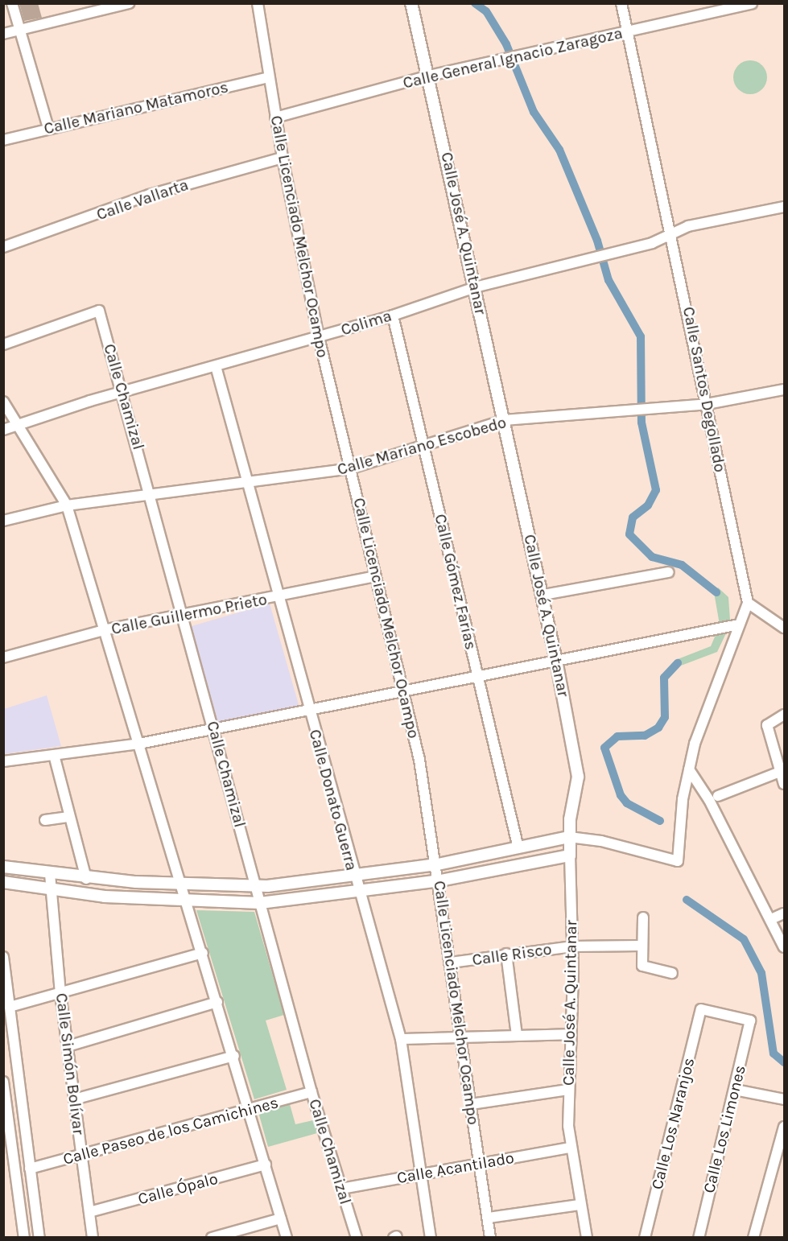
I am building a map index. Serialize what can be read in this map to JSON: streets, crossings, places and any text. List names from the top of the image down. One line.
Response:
{"streets":{"street":["Calle General Ignacio Zaragoza","Calle Mariano Matamoros","Calle Vallarta","Calle José A. Quintanar","Calle Licenciado Melchor Ocampo","Colima","Calle Santos Degollado","Calle Chamizal","Calle Mariano Escobedo","Calle Gómez Farías","Calle Guillermo Prieto","Calle Donato Guerra","Calle Risco","Calle Simón Bolívar","Calle Los Naranjos","Calle Los Limones","Calle Paseo de los Camichines","Calle Acantilado","Calle Ópalo"]},"crossings":[["Calle General Ignacio Zaragoza","Calle José A. Quintanar"],["Calle General Ignacio Zaragoza","Calle Licenciado Melchor Ocampo"],["Calle General Ignacio Zaragoza","Calle Santos Degollado"],["Calle Mariano Matamoros","Calle Licenciado Melchor Ocampo"],["Calle Vallarta","Calle Licenciado Melchor Ocampo"],["Calle José A. Quintanar","Colima"],["Calle José A. Quintanar","Calle Mariano Escobedo"],["Calle José A. Quintanar","Calle Risco"],["Calle José A. Quintanar","Calle Acantilado"],["Calle Licenciado Melchor Ocampo","Colima"],["Calle Licenciado Melchor Ocampo","Calle Mariano Escobedo"],["Calle Licenciado Melchor Ocampo","Calle Guillermo Prieto"],["Calle Licenciado Melchor Ocampo","Calle Risco"],["Calle Licenciado Melchor Ocampo","Calle Acantilado"],["Colima","Calle Santos Degollado"],["Colima","Calle Chamizal"],["Colima","Calle Gómez Farías"],["Colima","Calle Donato Guerra"],["Calle Santos Degollado","Calle Mariano Escobedo"],["Calle Chamizal","Calle Mariano Escobedo"],["Calle Chamizal","Calle Guillermo Prieto"],["Calle Chamizal","Calle Paseo de los Camichines"],["Calle Chamizal","Calle Acantilado"],["Calle Mariano Escobedo","Calle Gómez Farías"],["Calle Mariano Escobedo","Calle Donato Guerra"],["Calle Guillermo Prieto","Calle Donato Guerra"],["Calle Donato Guerra","Calle Acantilado"],["Calle Simón Bolívar","Calle Paseo de los Camichines"],["Calle Simón Bolívar","Calle Ópalo"],["Calle Los Naranjos","Calle Los Limones"]]}
